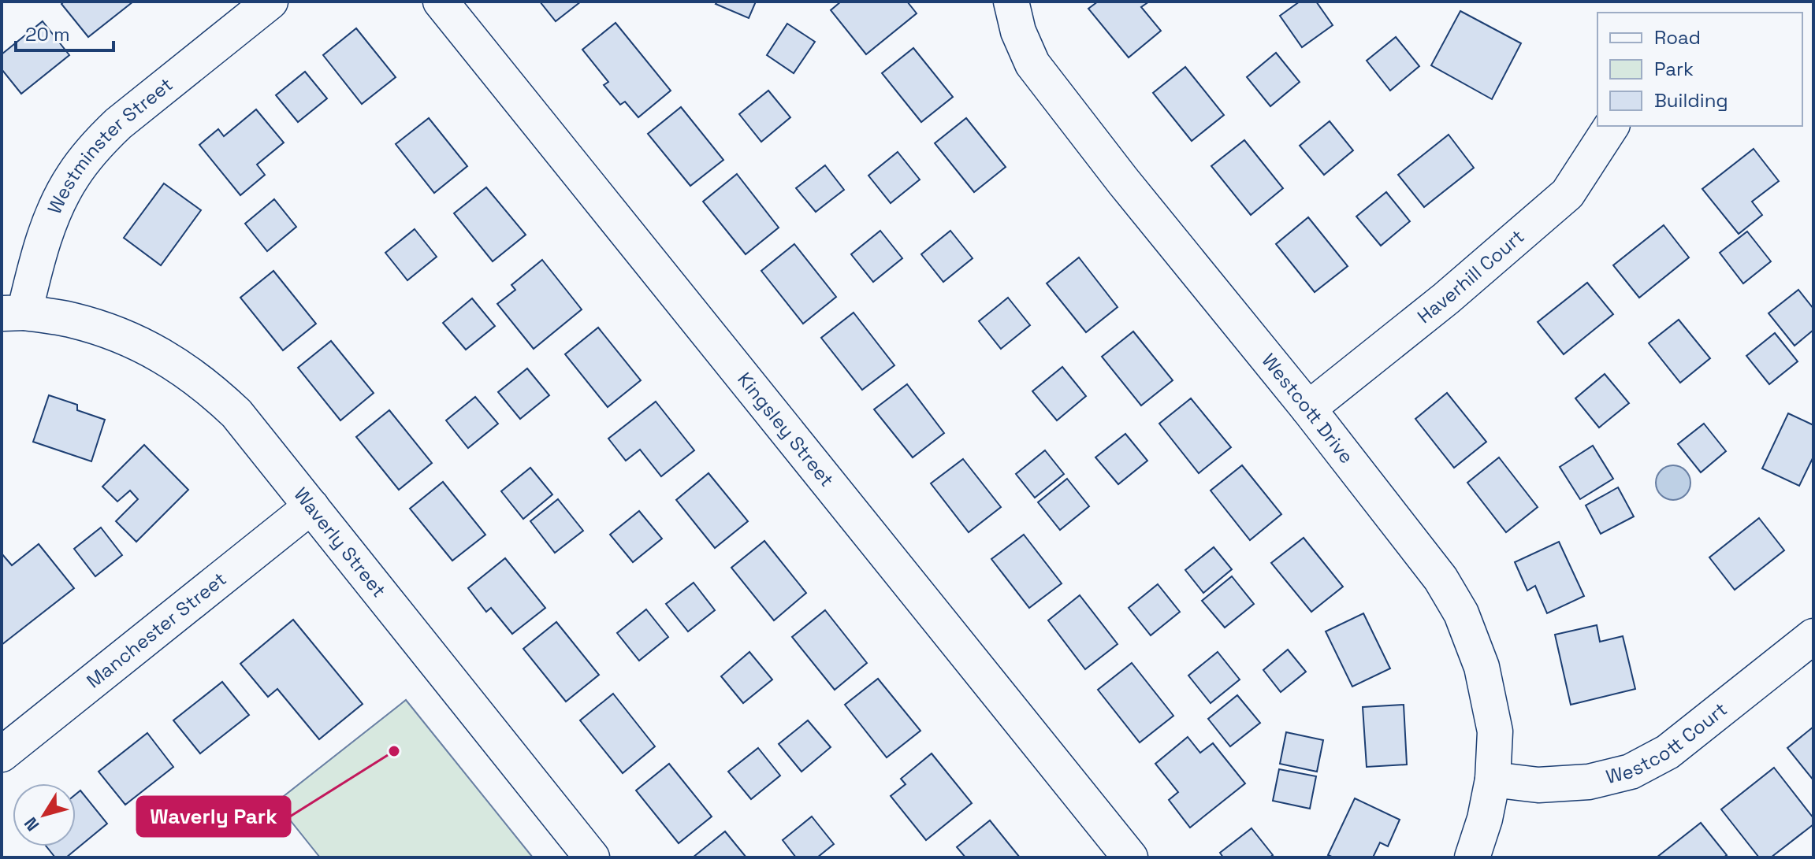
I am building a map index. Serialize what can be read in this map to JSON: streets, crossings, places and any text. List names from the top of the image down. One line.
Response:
{"streets":{"street":["Westminster Street","Haverhill Court","Westcott Drive","Kingsley Street","Waverly Street","Manchester Street","Westcott Court"]},"crossings":[["Westminster Street","Waverly Street"],["Haverhill Court","Westcott Drive"],["Westcott Drive","Westcott Court"],["Waverly Street","Manchester Street"]],"places":["Waverly Park"],"legend":["Road","Park","Building"],"scale_bar":"20 m","north":"bottom left"}
